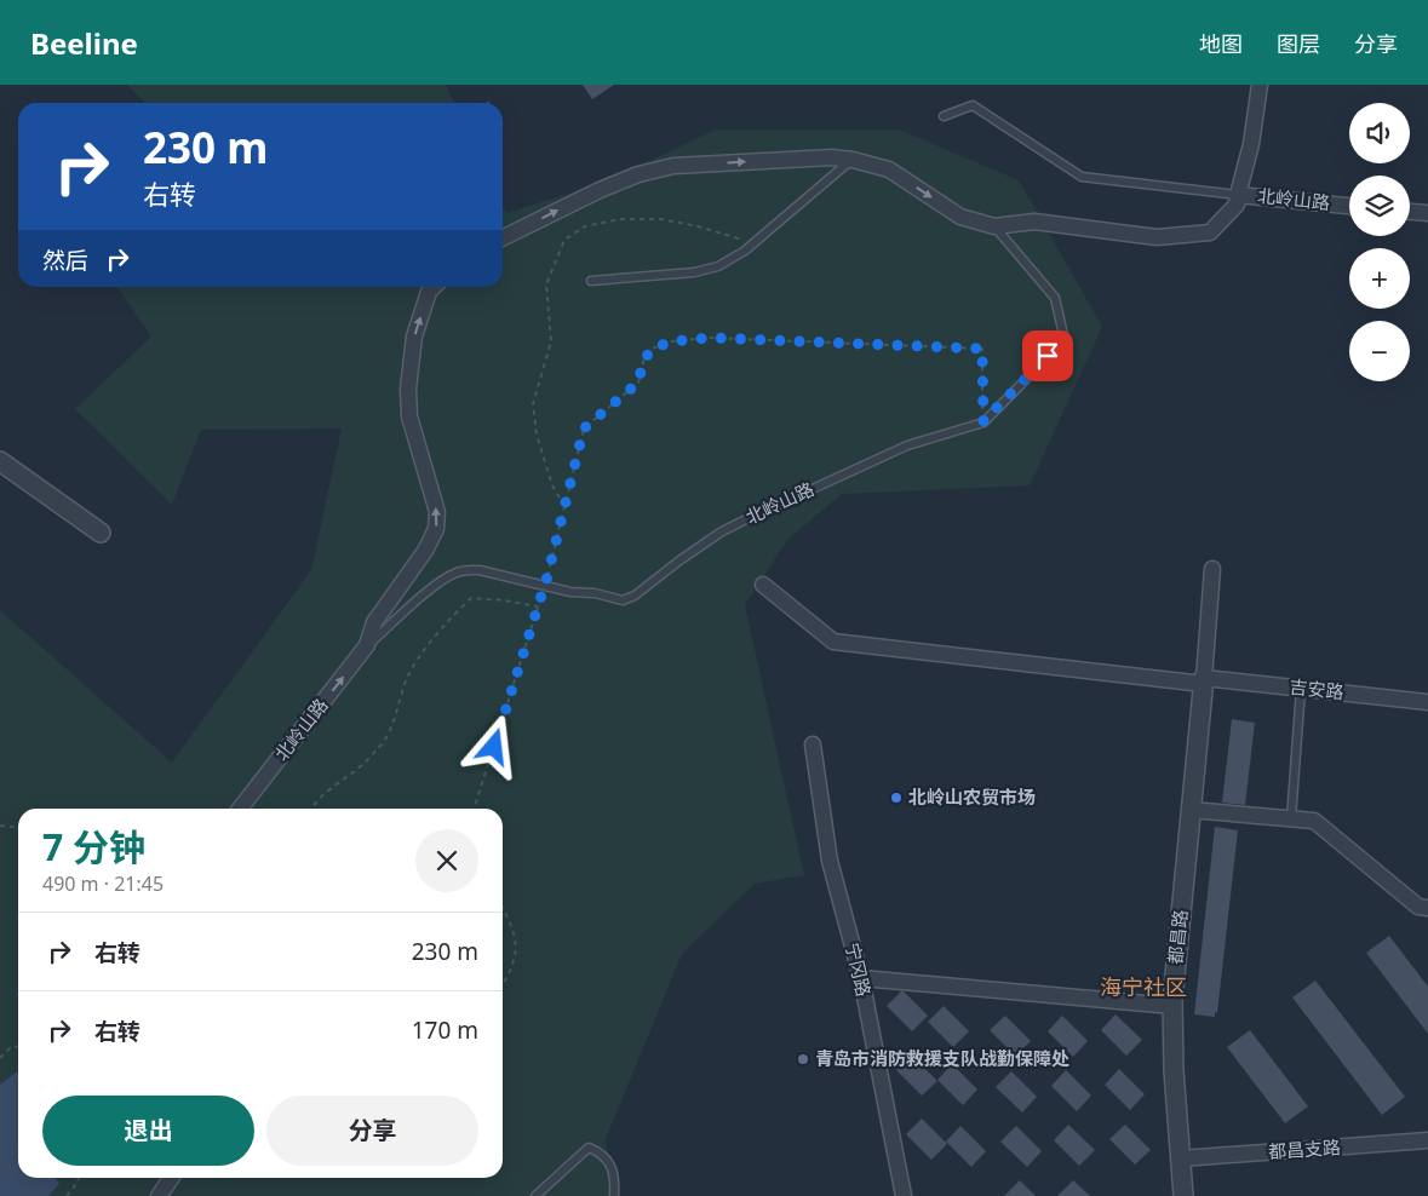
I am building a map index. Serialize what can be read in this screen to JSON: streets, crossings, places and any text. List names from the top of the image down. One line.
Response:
{"streets":{"street":["北岭山路","吉安路","都昌路","宁冈路","都昌支路"]},"crossings":[["吉安路","都昌路"],["都昌路","都昌支路"]],"districts":["海宁社区"],"places":["北岭山农贸市场","青岛市消防救援支队战勤保障处"],"page":{"header":"Beeline","nav":["地图","图层","分享"],"map_buttons":["+","−"],"turn":["230 m","右转"],"then":"然后","heading":["7 分钟","490 m · 21:45"],"list":[{"name":"右转","value":"230 m"},{"name":"右转","value":"170 m"}],"buttons":["退出","分享"]}}
